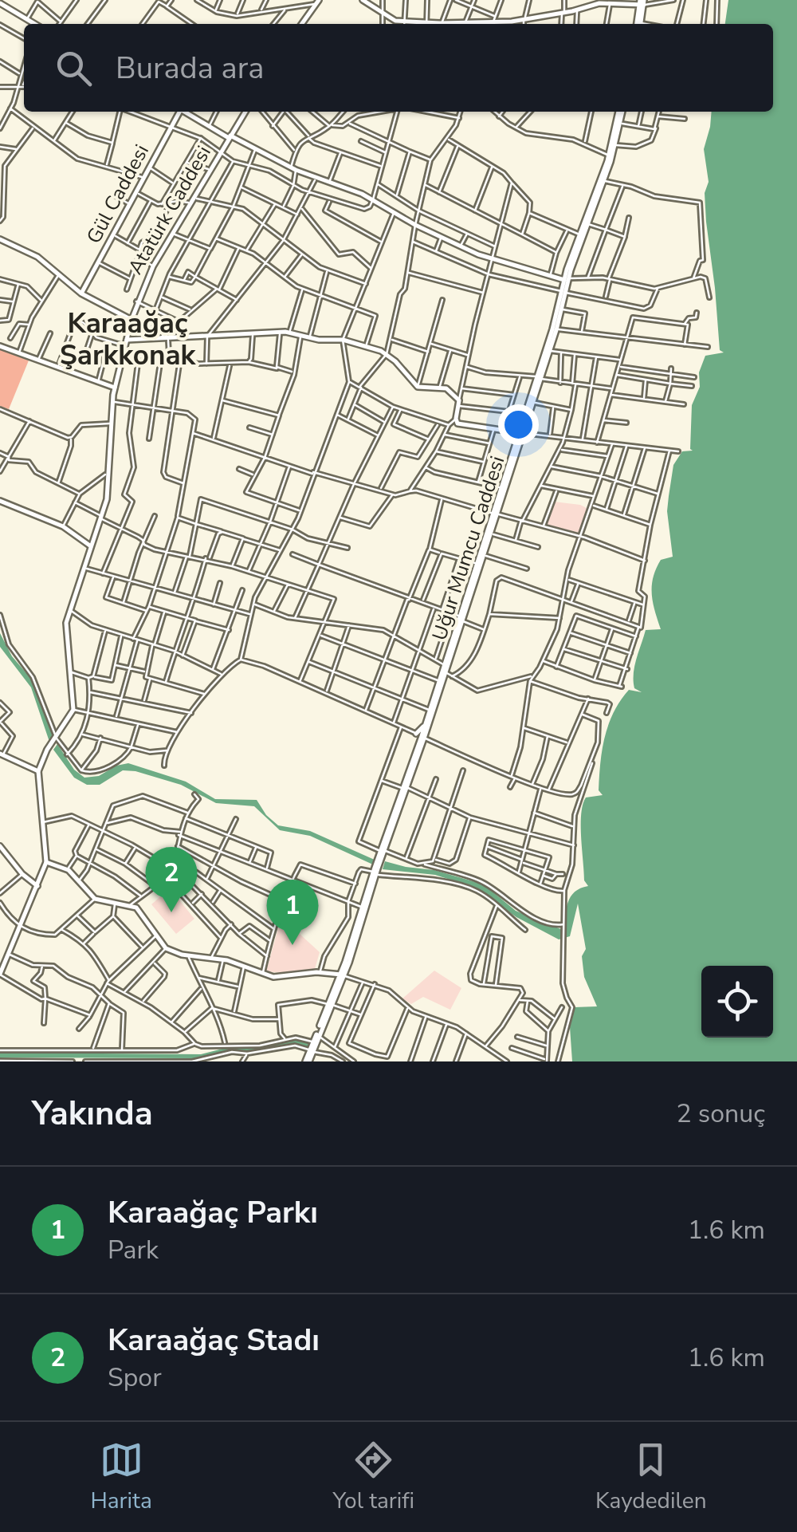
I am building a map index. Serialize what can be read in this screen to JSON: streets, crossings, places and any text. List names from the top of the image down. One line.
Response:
{"streets":{"street":["Gül Caddesi","Atatürk Caddesi","Uğur Mumcu Caddesi"]},"districts":["Karaağaç Şarkkonak"],"page":{"search":"Burada ara","pins":["2","1"],"heading":["Yakında","2 sonuç"],"list":[{"mark":"1","name":"Karaağaç Parkı","note":"Park","value":"1.6 km"},{"mark":"2","name":"Karaağaç Stadı","note":"Spor","value":"1.6 km"}],"nav":["Harita","Yol tarifi","Kaydedilen"]}}
